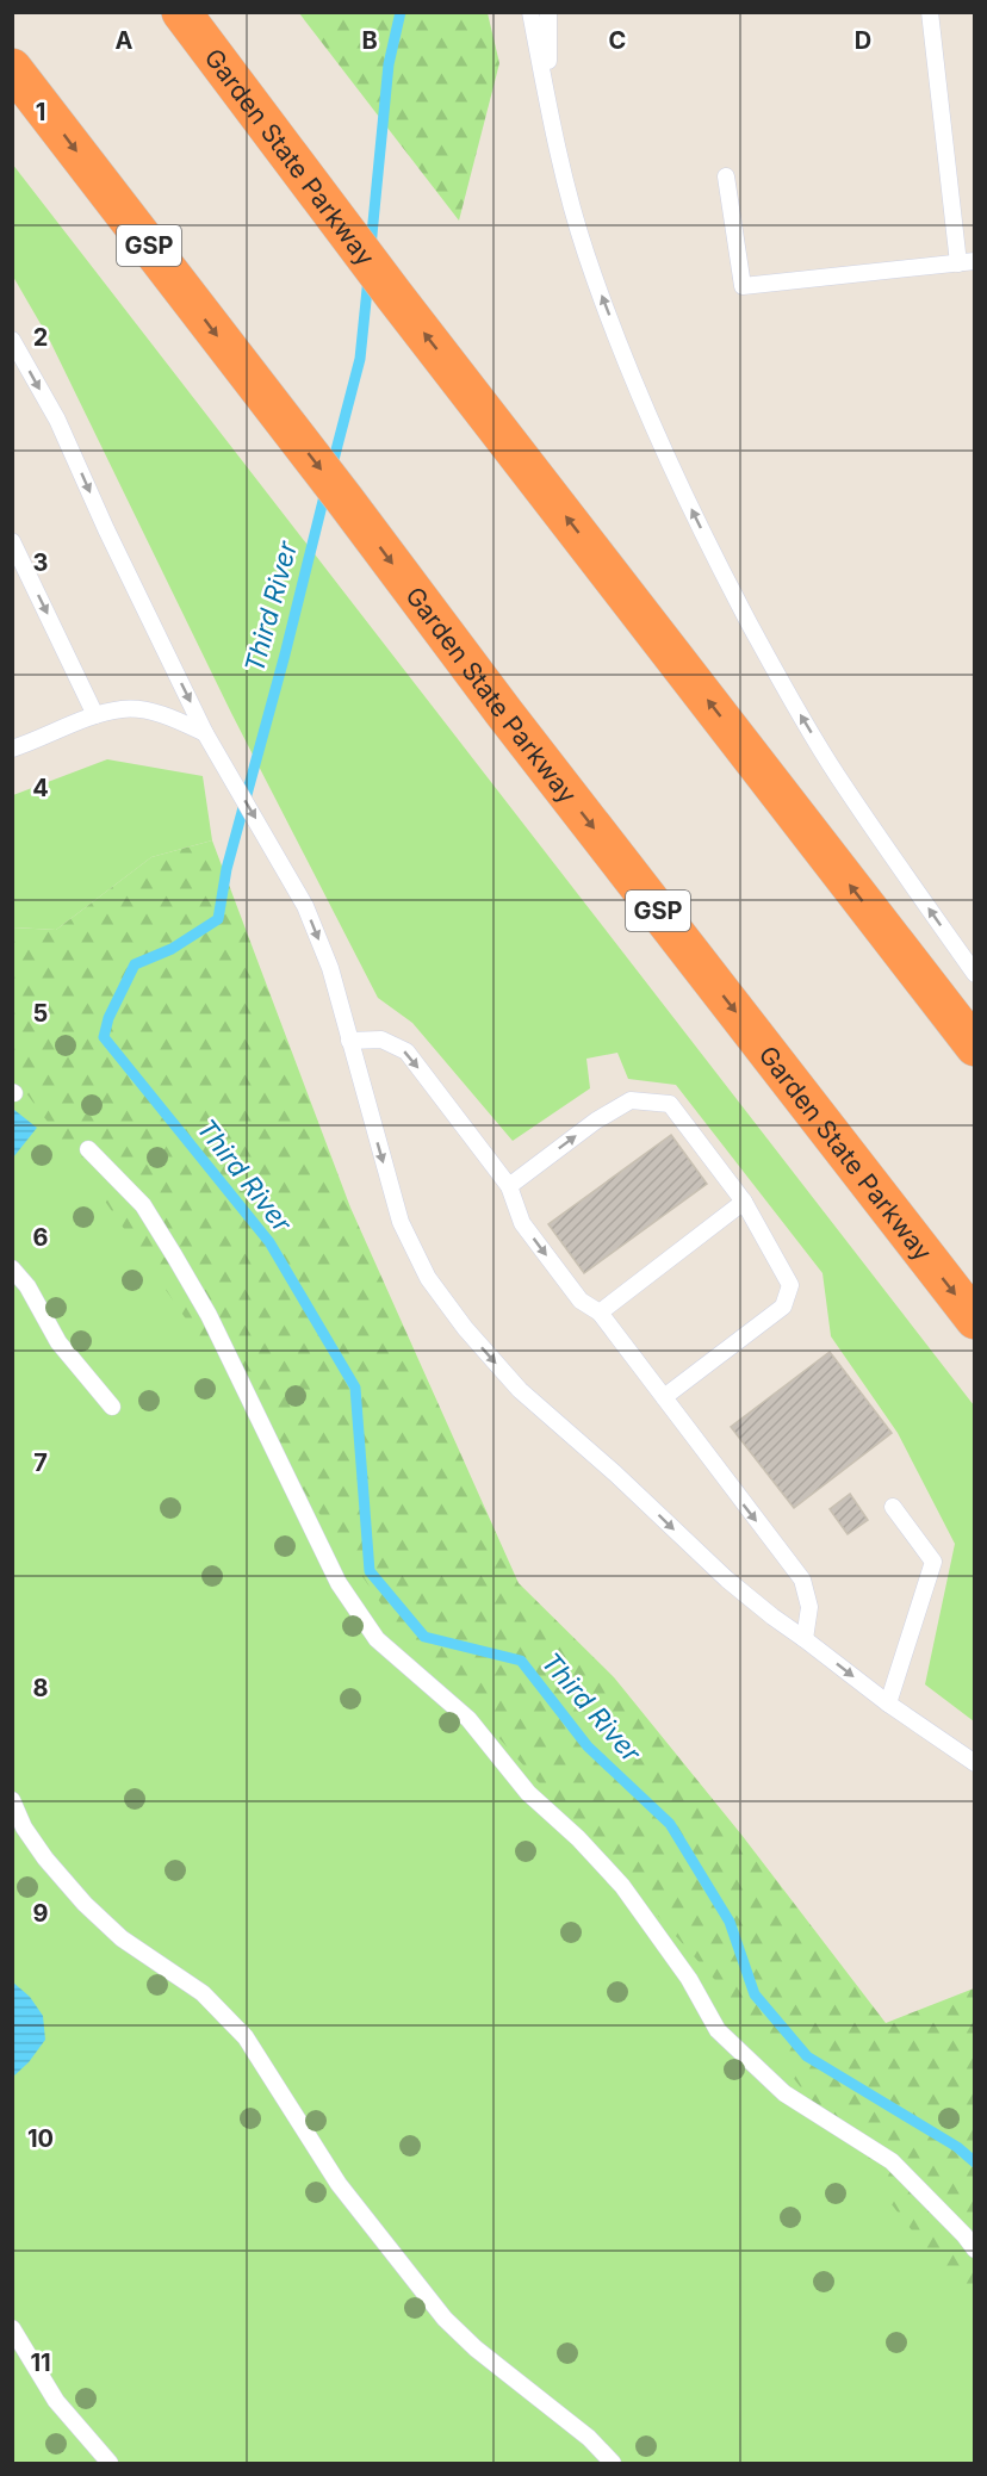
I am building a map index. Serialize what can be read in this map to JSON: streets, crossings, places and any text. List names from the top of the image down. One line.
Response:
{"streets":{"highway":["Garden State Parkway","GSP"]},"water":["Third River"],"grid":{"columns":["A","B","C","D"],"rows":["1","2","3","4","5","6","7","8","9","10","11"]}}
